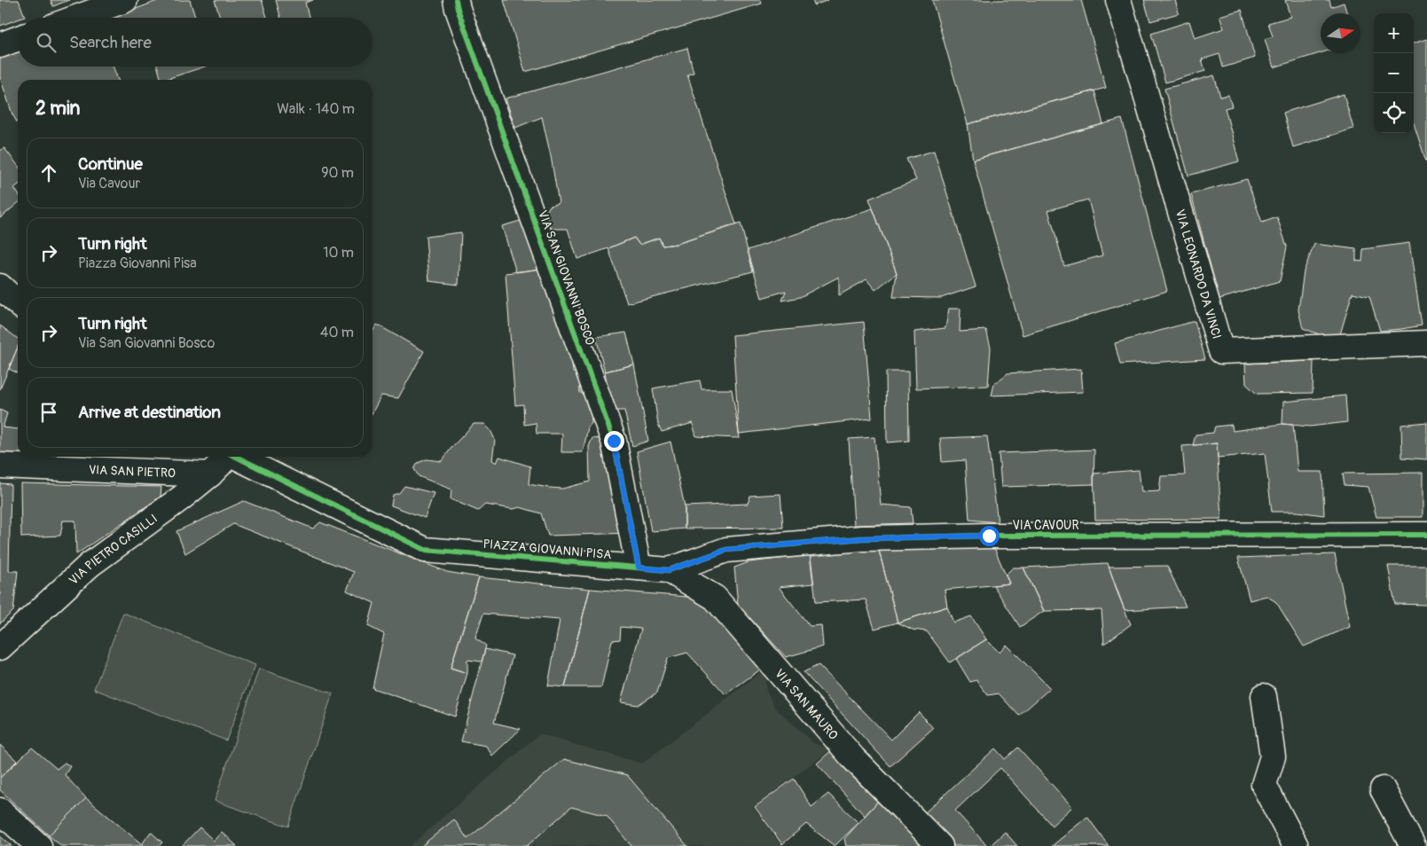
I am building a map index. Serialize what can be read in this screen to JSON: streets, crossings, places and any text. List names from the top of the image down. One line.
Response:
{"streets":{"street":["VIA LEONARDO DA VINCI","VIA SAN GIOVANNI BOSCO","VIA SAN PIETRO","VIA CAVOUR","PIAZZA GIOVANNI PISA","VIA PIETRO CASILLI","VIA SAN MAURO"]},"crossings":[["VIA SAN GIOVANNI BOSCO","PIAZZA GIOVANNI PISA"],["VIA SAN PIETRO","VIA PIETRO CASILLI"],["VIA CAVOUR","PIAZZA GIOVANNI PISA"],["VIA CAVOUR","VIA SAN MAURO"],["PIAZZA GIOVANNI PISA","VIA SAN MAURO"]],"north":"right","page":{"map_buttons":["+","−"],"search":"Search here","heading":["2 min","Walk · 140 m"],"list":[["Continue","Via Cavour","90 m"],["Turn right","Piazza Giovanni Pisa","10 m"],["Turn right","Via San Giovanni Bosco","40 m"],"Arrive at destination"]}}
